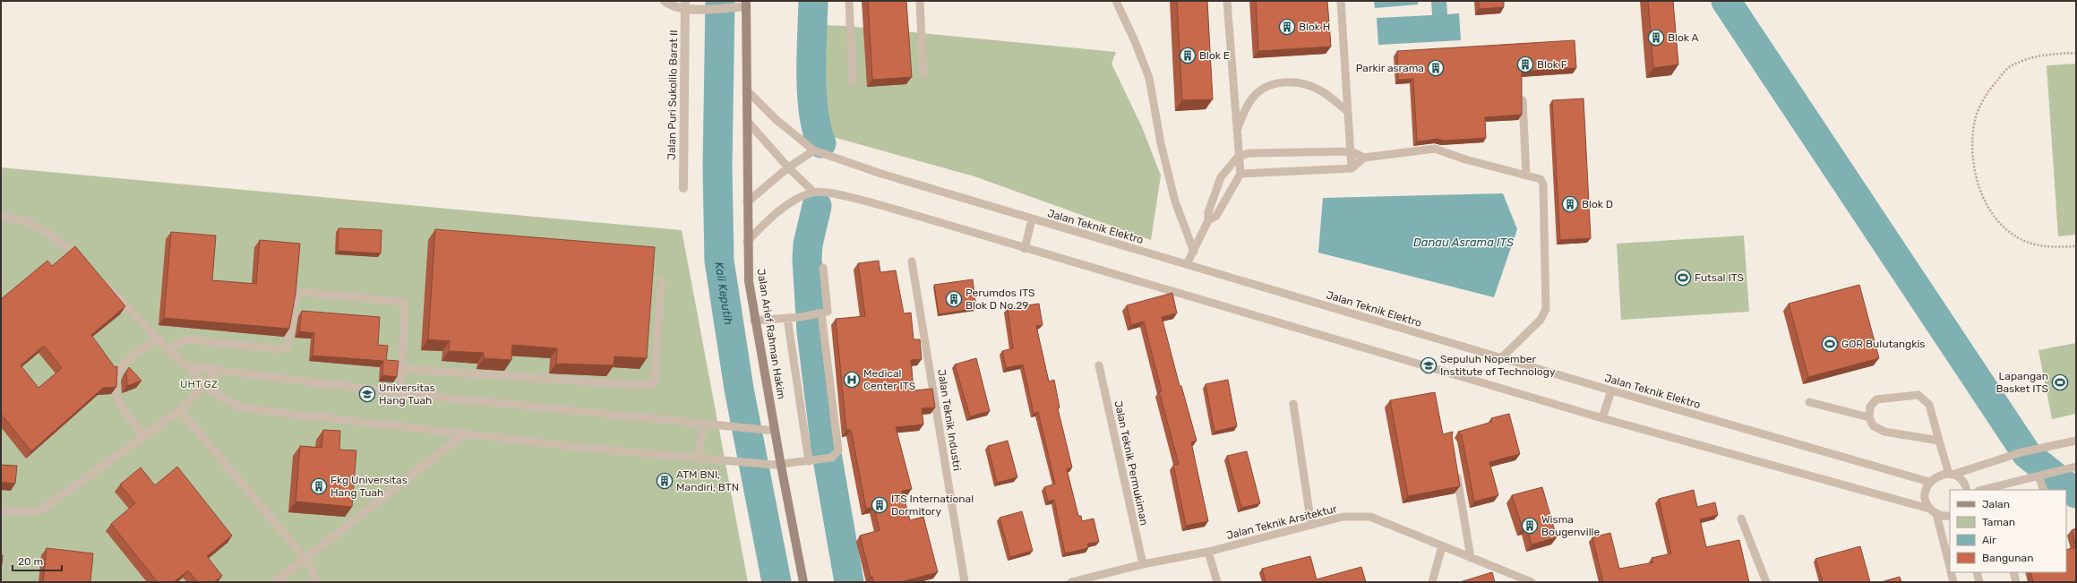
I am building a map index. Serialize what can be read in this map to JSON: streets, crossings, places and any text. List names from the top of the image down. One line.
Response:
{"streets":{"main road":["Jalan Arief Rahman Hakim"],"street":["Jalan Puri Sukolilo Barat II"],"lane":["Jalan Teknik Elektro","Jalan Teknik Industri","Jalan Teknik Permukiman","Jalan Teknik Arsitektur"]},"crossings":[["Jalan Teknik Elektro","Jalan Arief Rahman Hakim"],["Jalan Teknik Permukiman","Jalan Teknik Arsitektur"]],"water":["Danau Asrama ITS","Kali Keputih"],"parks":["UHT GZ"],"places":{"building":["Blok H","Blok A","Blok E","Blok F","Parkir asrama","Blok D","Perumdos ITS Blok D No.29","ATM BNI, Mandiri, BTN","Fkg Universitas Hang Tuah","ITS International Dormitory","Wisma Bougenville"],"sports":["Futsal ITS","GOR Bulutangkis","Lapangan Basket ITS"],"school or university":["Sepuluh Nopember Institute of Technology","Universitas Hang Tuah"],"hospital":["Medical Center ITS"]},"legend":["Jalan","Taman","Air","Bangunan"],"scale_bar":"20 m"}
